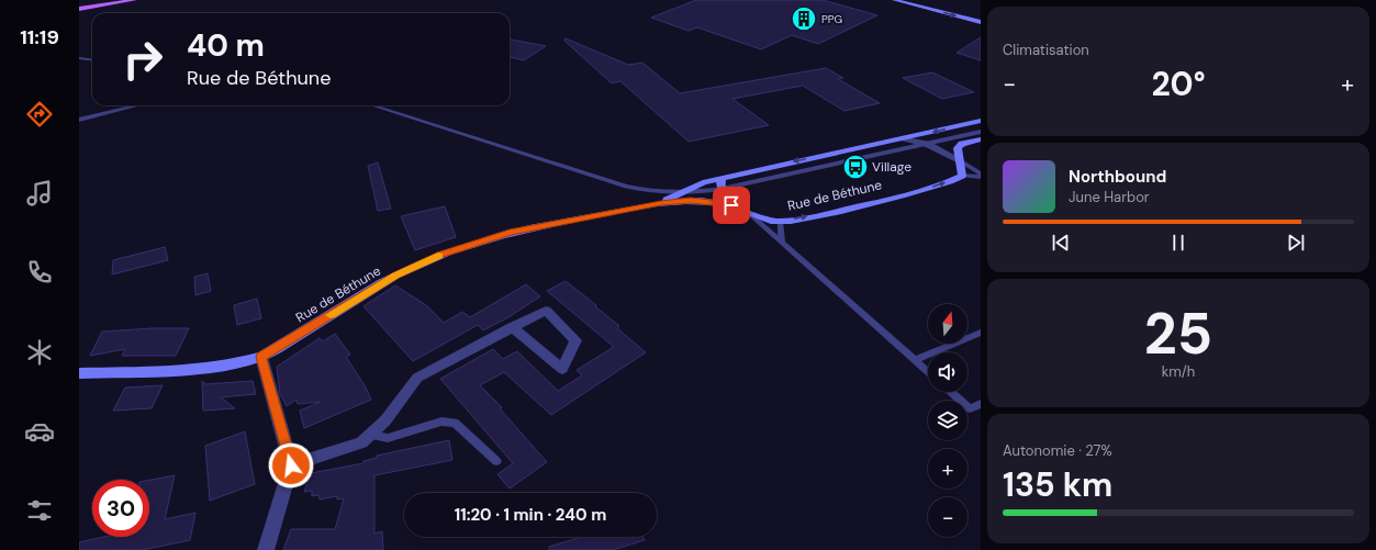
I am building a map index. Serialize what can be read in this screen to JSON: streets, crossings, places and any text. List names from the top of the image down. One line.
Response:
{"streets":{"street":["Rue de Béthune"]},"places":{"building":["PPG"],"bus stop":["Village"]},"north":"top","page":{"tabs":"11:19","tile":["Climatisation",["25","km/h"],["Autonomie · 27%","135 km"]],"turn":["40 m","Rue de Béthune"],"heat":["−","20°","+"],"song":["Northbound","June Harbor"],"map_buttons":["+","−"],"limit":"30","trip":"11:20 · 1 min · 240 m"}}
